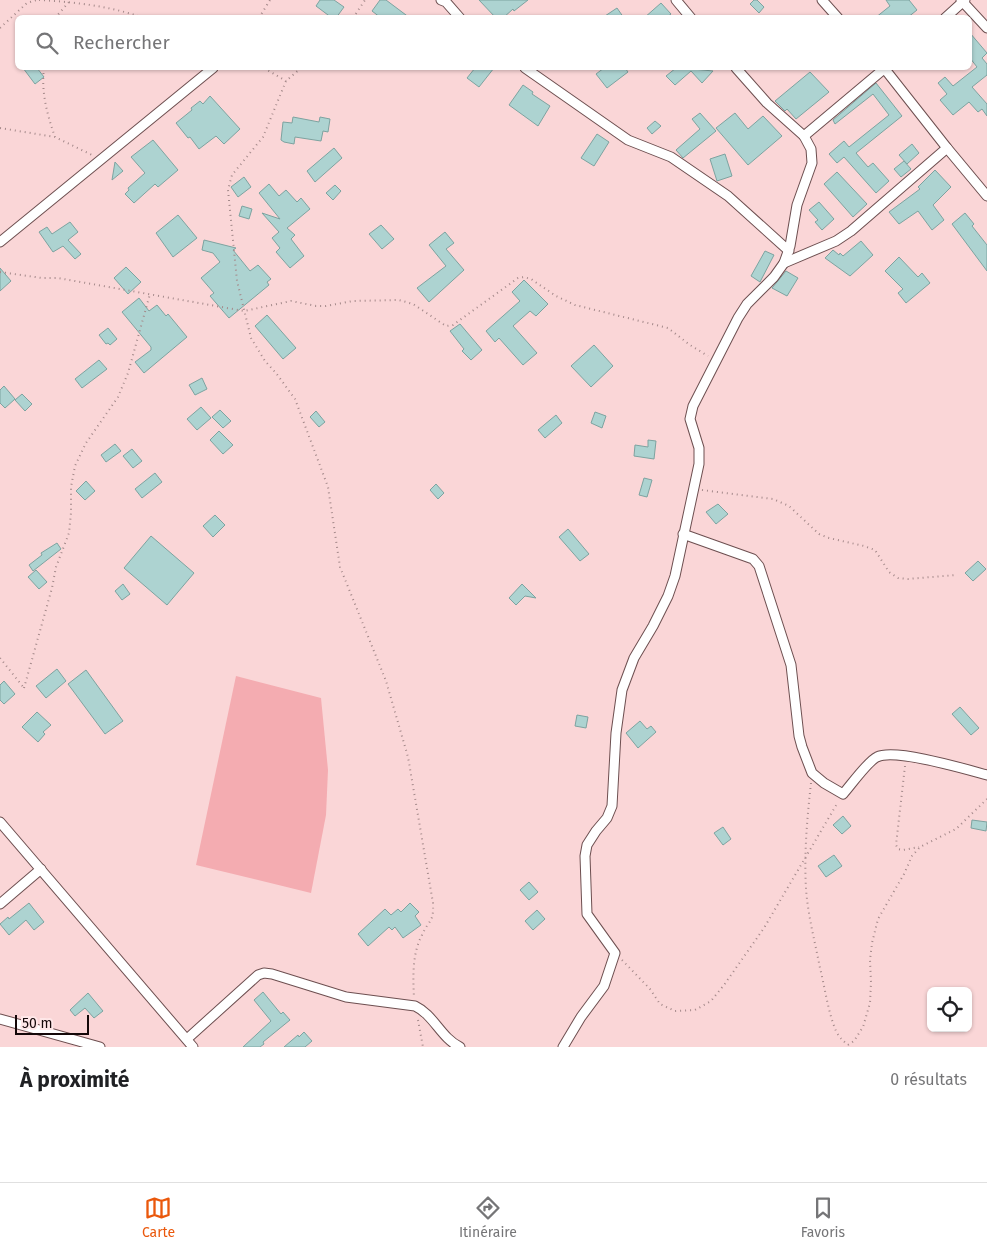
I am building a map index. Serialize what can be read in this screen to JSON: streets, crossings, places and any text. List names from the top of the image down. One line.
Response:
{"scale_bar":"50 m","page":{"search":"Rechercher","scale":"50 m","heading":["À proximité","0 résultats"],"nav":["Carte","Itinéraire","Favoris"]}}
